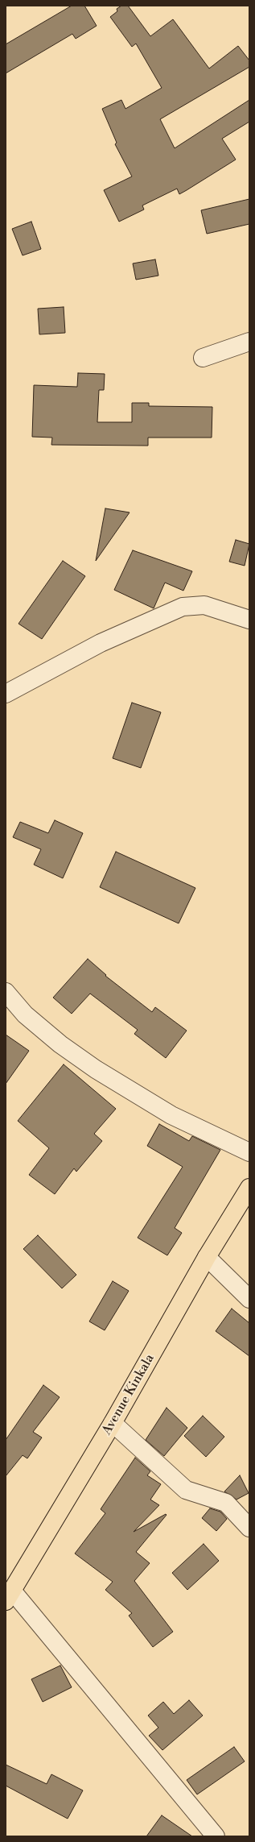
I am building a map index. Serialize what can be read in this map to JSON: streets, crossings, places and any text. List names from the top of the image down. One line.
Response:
{"streets":{"main road":["Avenue Kinkala"]}}
